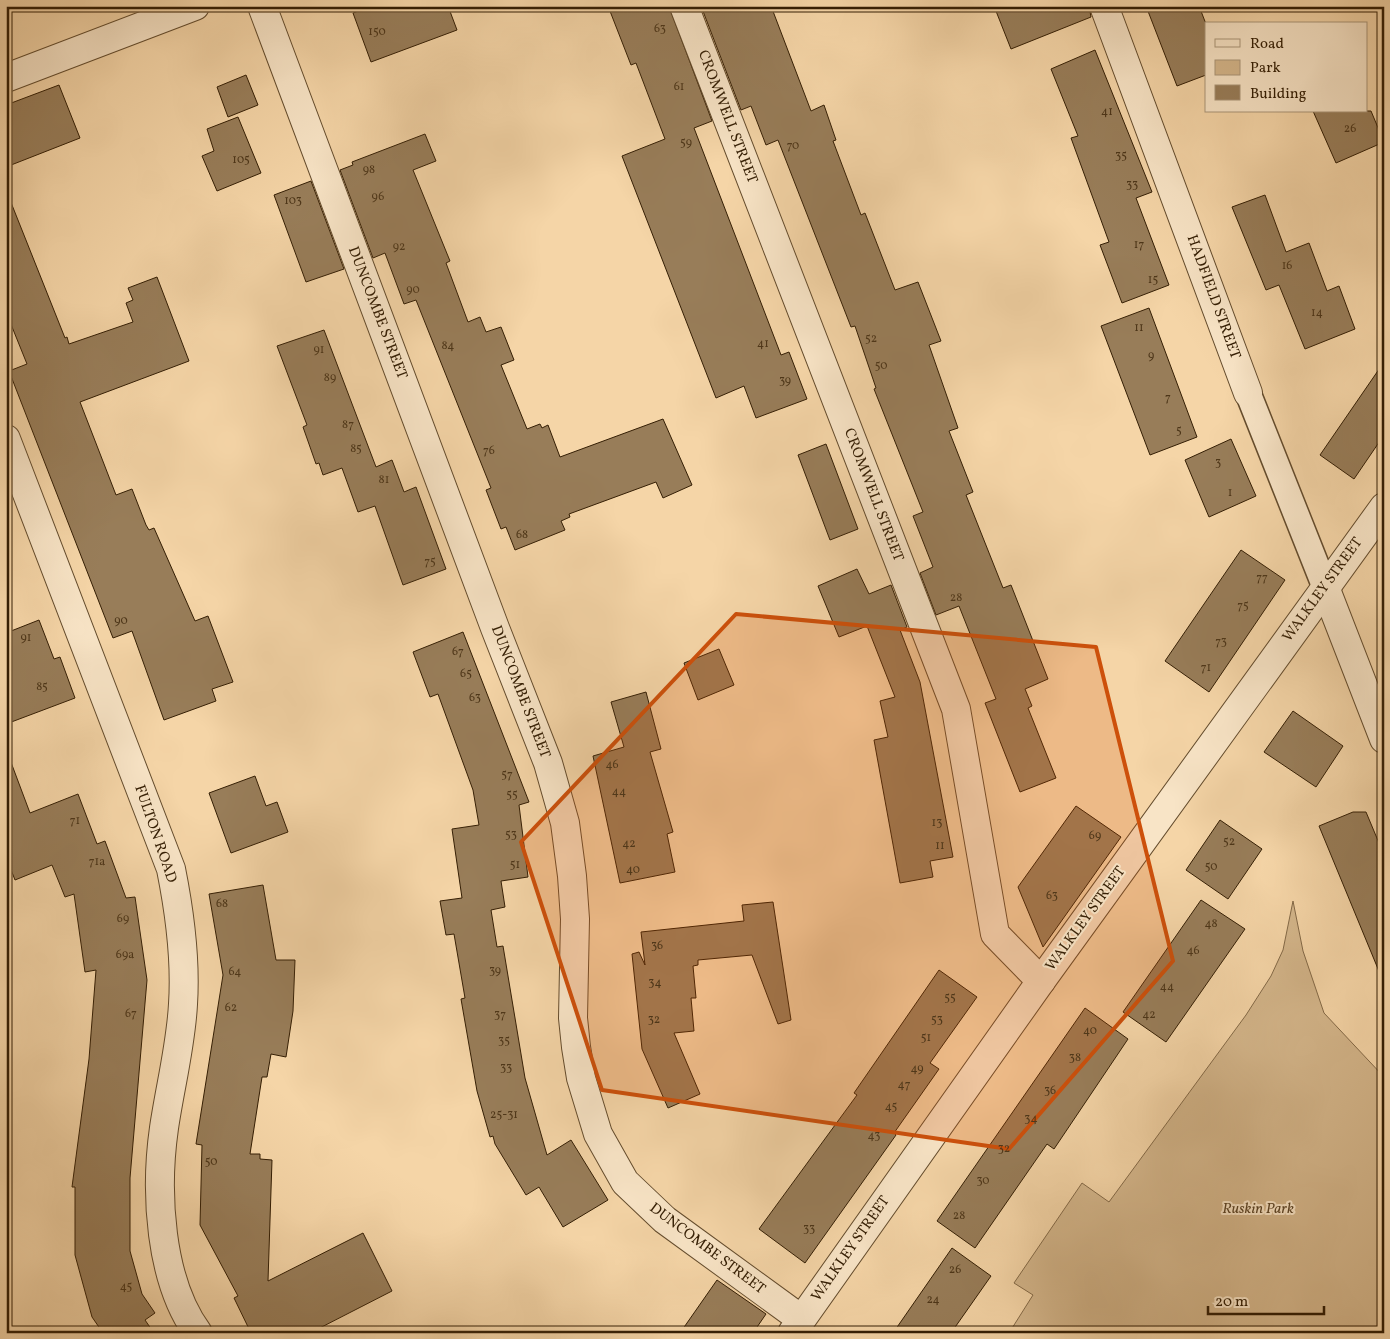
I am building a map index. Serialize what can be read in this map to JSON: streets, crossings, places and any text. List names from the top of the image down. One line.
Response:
{"streets":{"street":["CROMWELL STREET","HADFIELD STREET","DUNCOMBE STREET","WALKLEY STREET","FULTON ROAD"]},"crossings":[["CROMWELL STREET","WALKLEY STREET"],["HADFIELD STREET","WALKLEY STREET"],["DUNCOMBE STREET","WALKLEY STREET"]],"parks":["Ruskin Park"],"house_numbers":["63","150","61","41","26","59","70","35","105","98","33","96","103","17","92","16","15","90","14","11","52","41","84","91","9","50","89","39","7","87","5","85","76","3","81","1","68","75","77","28","75","90","91","73","67","71","65","85","63","46","57","44","55","71","13","53","69","52","42","11","71a","51","50","40","63","68","69","48","36","46","69a","39","64","34","44","55","62","67","37","42","32","53","40","51","35","38","33","49","47","36","45","25-31","34","43","32","50","30","28","33","26","45","24"],"legend":["Road","Park","Building"],"scale_bar":"20 m"}
